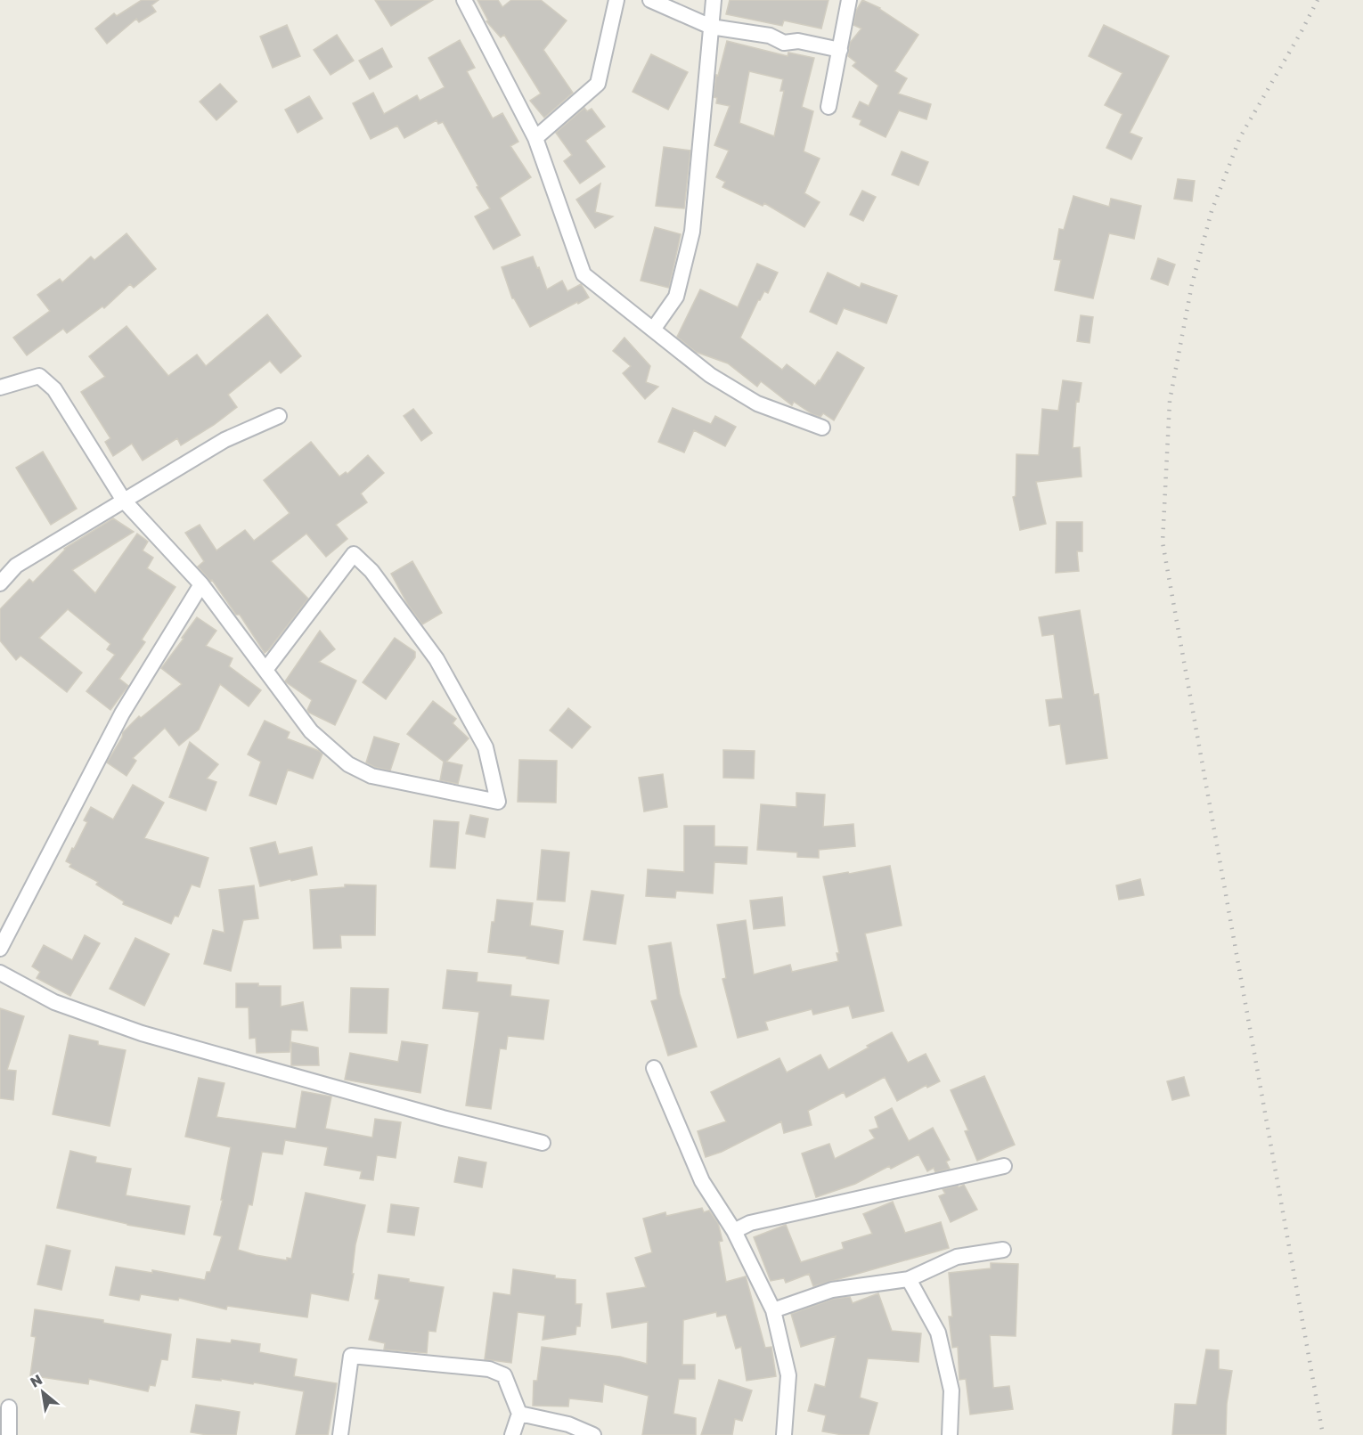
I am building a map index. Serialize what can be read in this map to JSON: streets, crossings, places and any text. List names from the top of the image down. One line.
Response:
{"north":"top left"}
